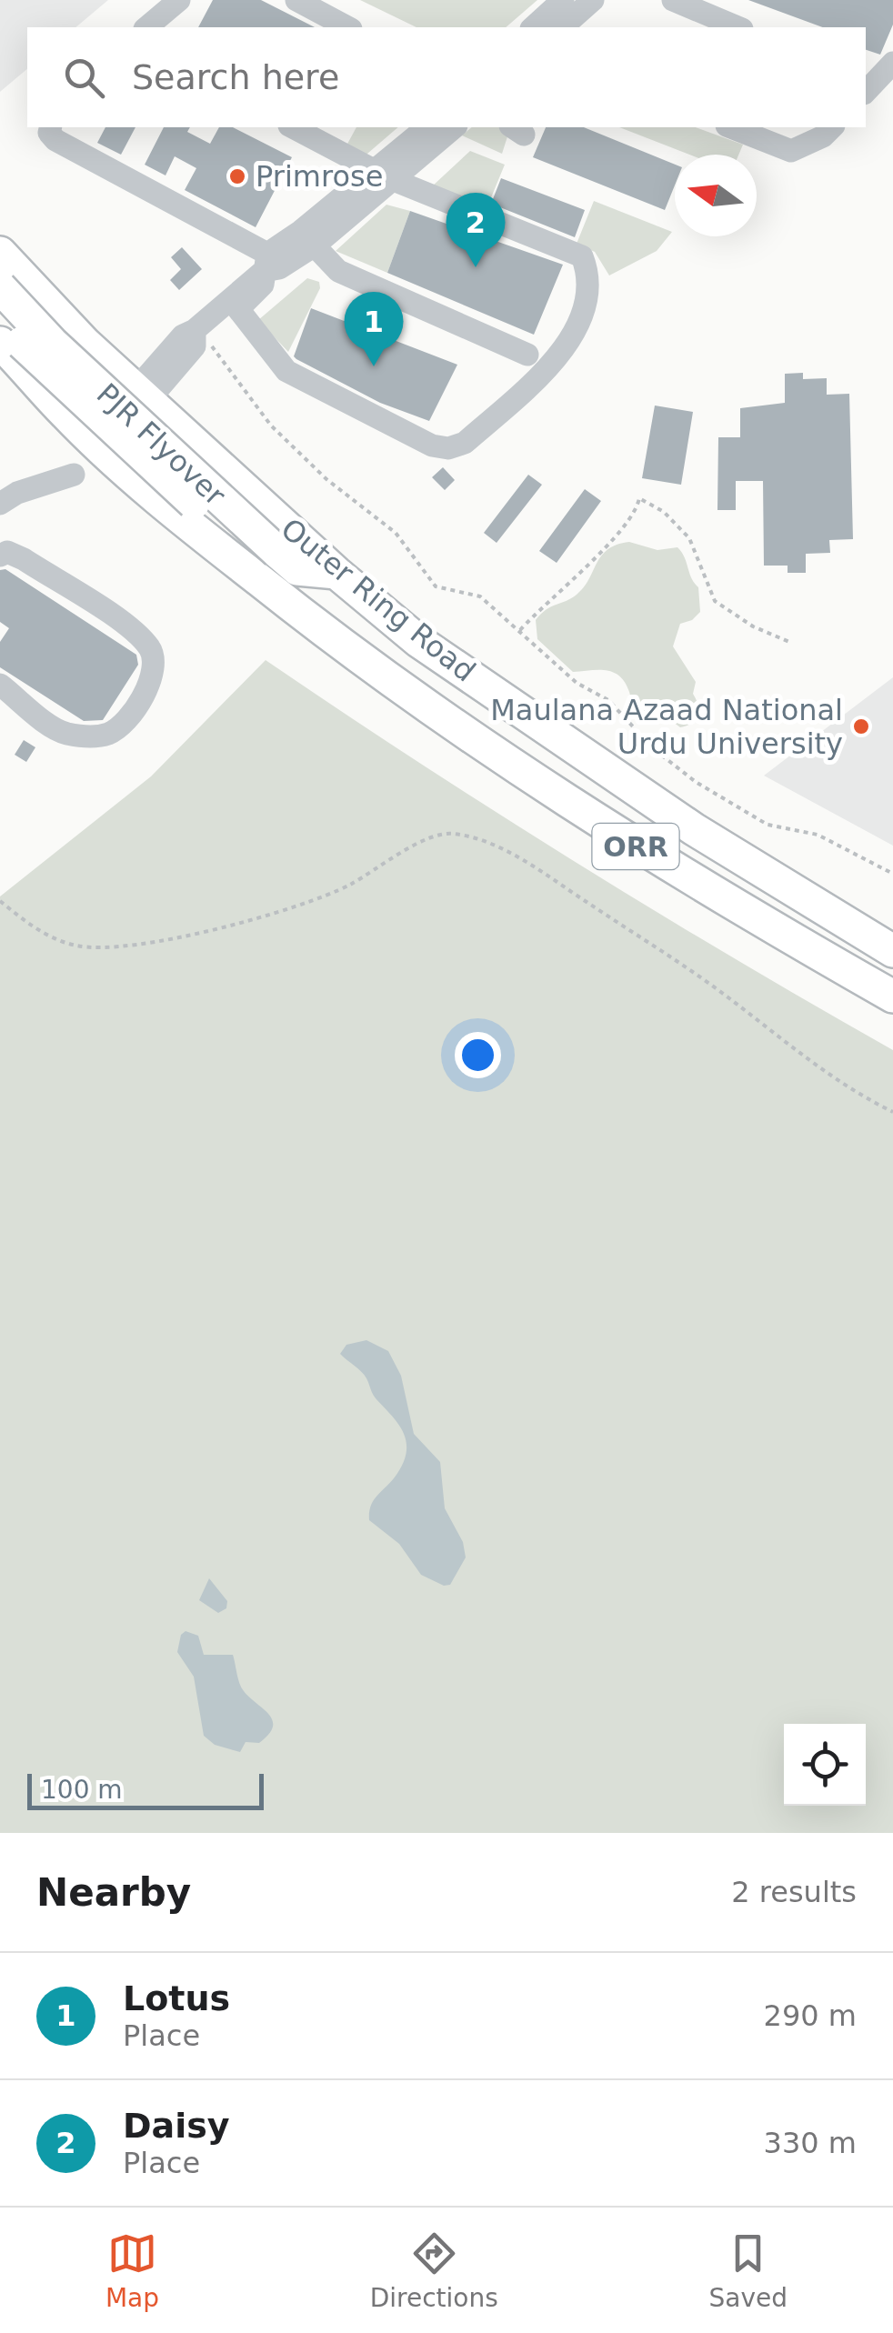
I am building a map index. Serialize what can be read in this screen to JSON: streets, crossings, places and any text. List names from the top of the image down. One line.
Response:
{"streets":{"highway":["PJR Flyover","Outer Ring Road","ORR"]},"crossings":[["PJR Flyover","Outer Ring Road"]],"places":["Primrose","Maulana Azaad National Urdu University"],"scale_bar":"100 m","north":"left","page":{"search":"Search here","pins":["2","1"],"scale":"100 m","heading":["Nearby","2 results"],"list":[{"mark":"1","name":"Lotus","note":"Place","value":"290 m"},{"mark":"2","name":"Daisy","note":"Place","value":"330 m"}],"nav":["Map","Directions","Saved"]}}
